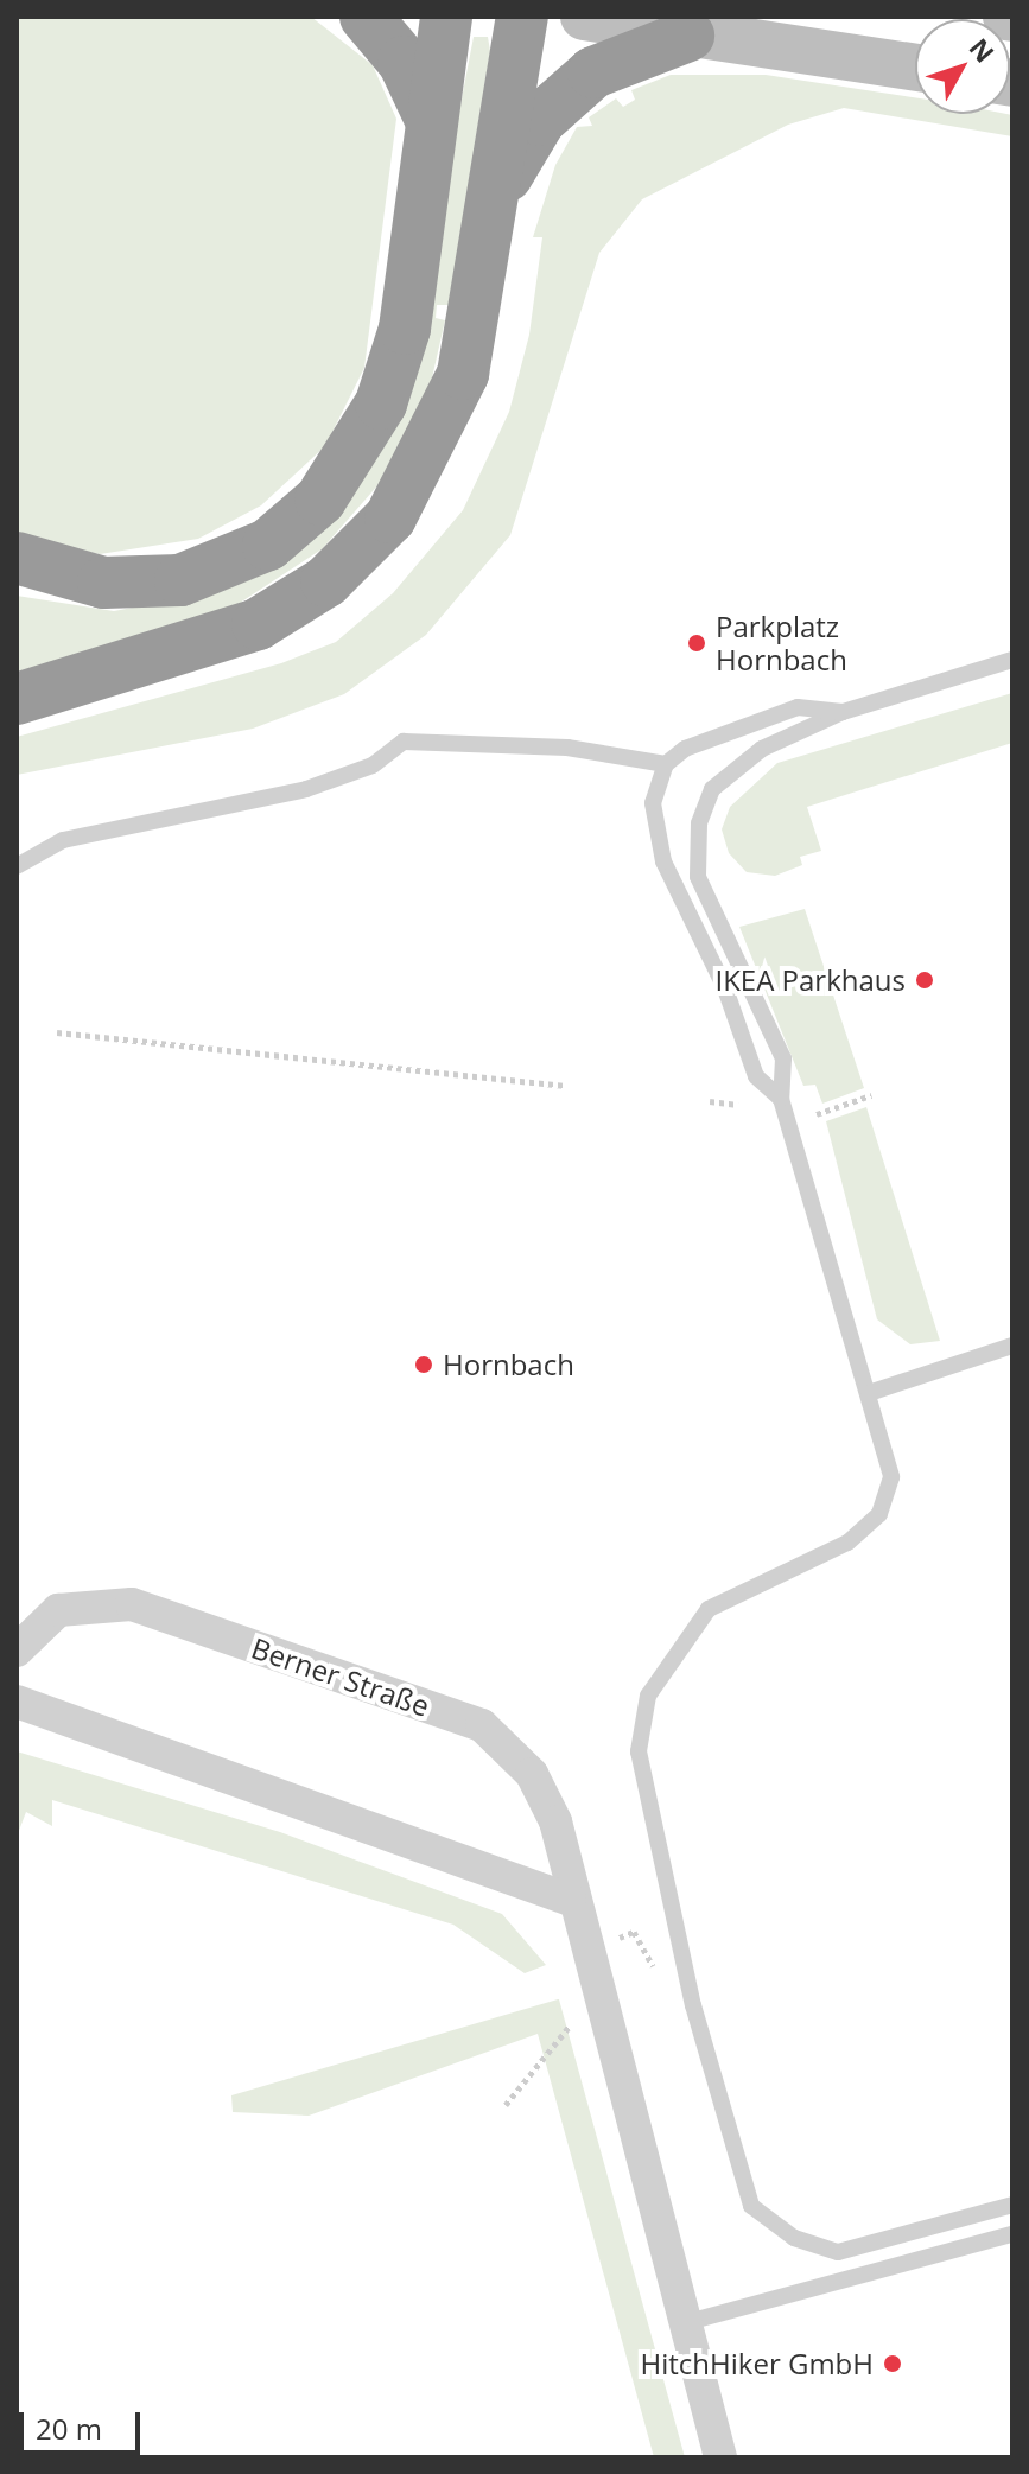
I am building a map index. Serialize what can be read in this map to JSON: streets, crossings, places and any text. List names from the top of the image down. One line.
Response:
{"streets":{"street":["Berner Straße"]},"places":["Parkplatz Hornbach","IKEA Parkhaus","Hornbach","HitchHiker GmbH"],"scale_bar":"20 m","north":"top right"}
